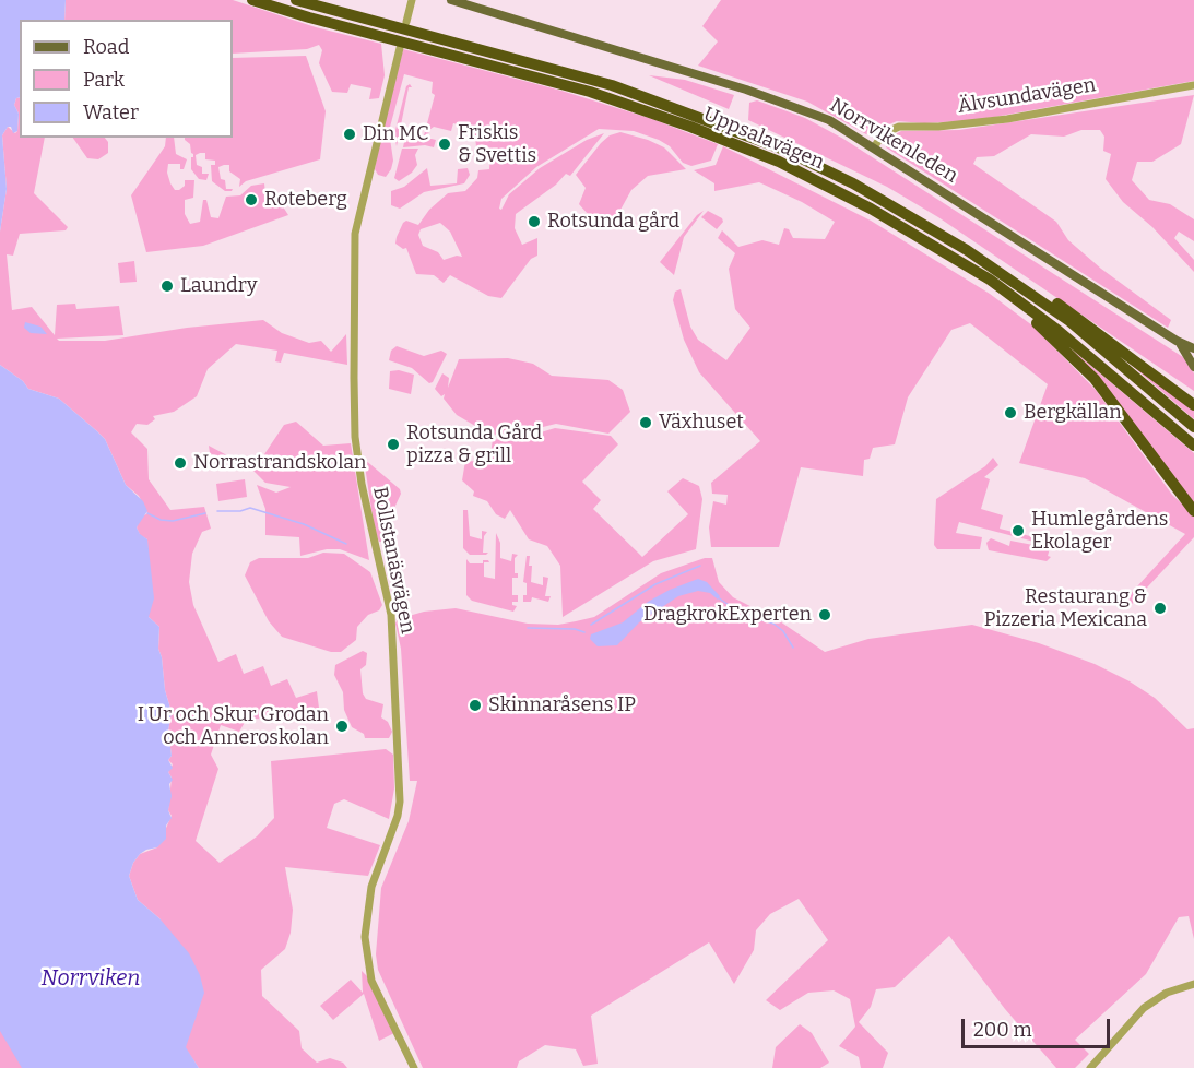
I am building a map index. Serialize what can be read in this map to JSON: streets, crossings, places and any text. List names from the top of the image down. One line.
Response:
{"streets":{"highway":["Uppsalavägen"],"main road":["Norrvikenleden"],"street":["Älvsundavägen","Bollstanäsvägen"]},"crossings":[["Älvsundavägen","Norrvikenleden"]],"water":["Norrviken"],"places":["Din MC","Friskis & Svettis","Roteberg","Rotsunda gård","Laundry","Bergkällan","Växhuset","Rotsunda Gård pizza & grill","Norrastrandskolan","Humlegårdens Ekolager","Restaurang & Pizzeria Mexicana","DragkrokExperten","Skinnaråsens IP","I Ur och Skur Grodan och Anneroskolan"],"legend":["Road","Park","Water"],"scale_bar":"200 m"}
